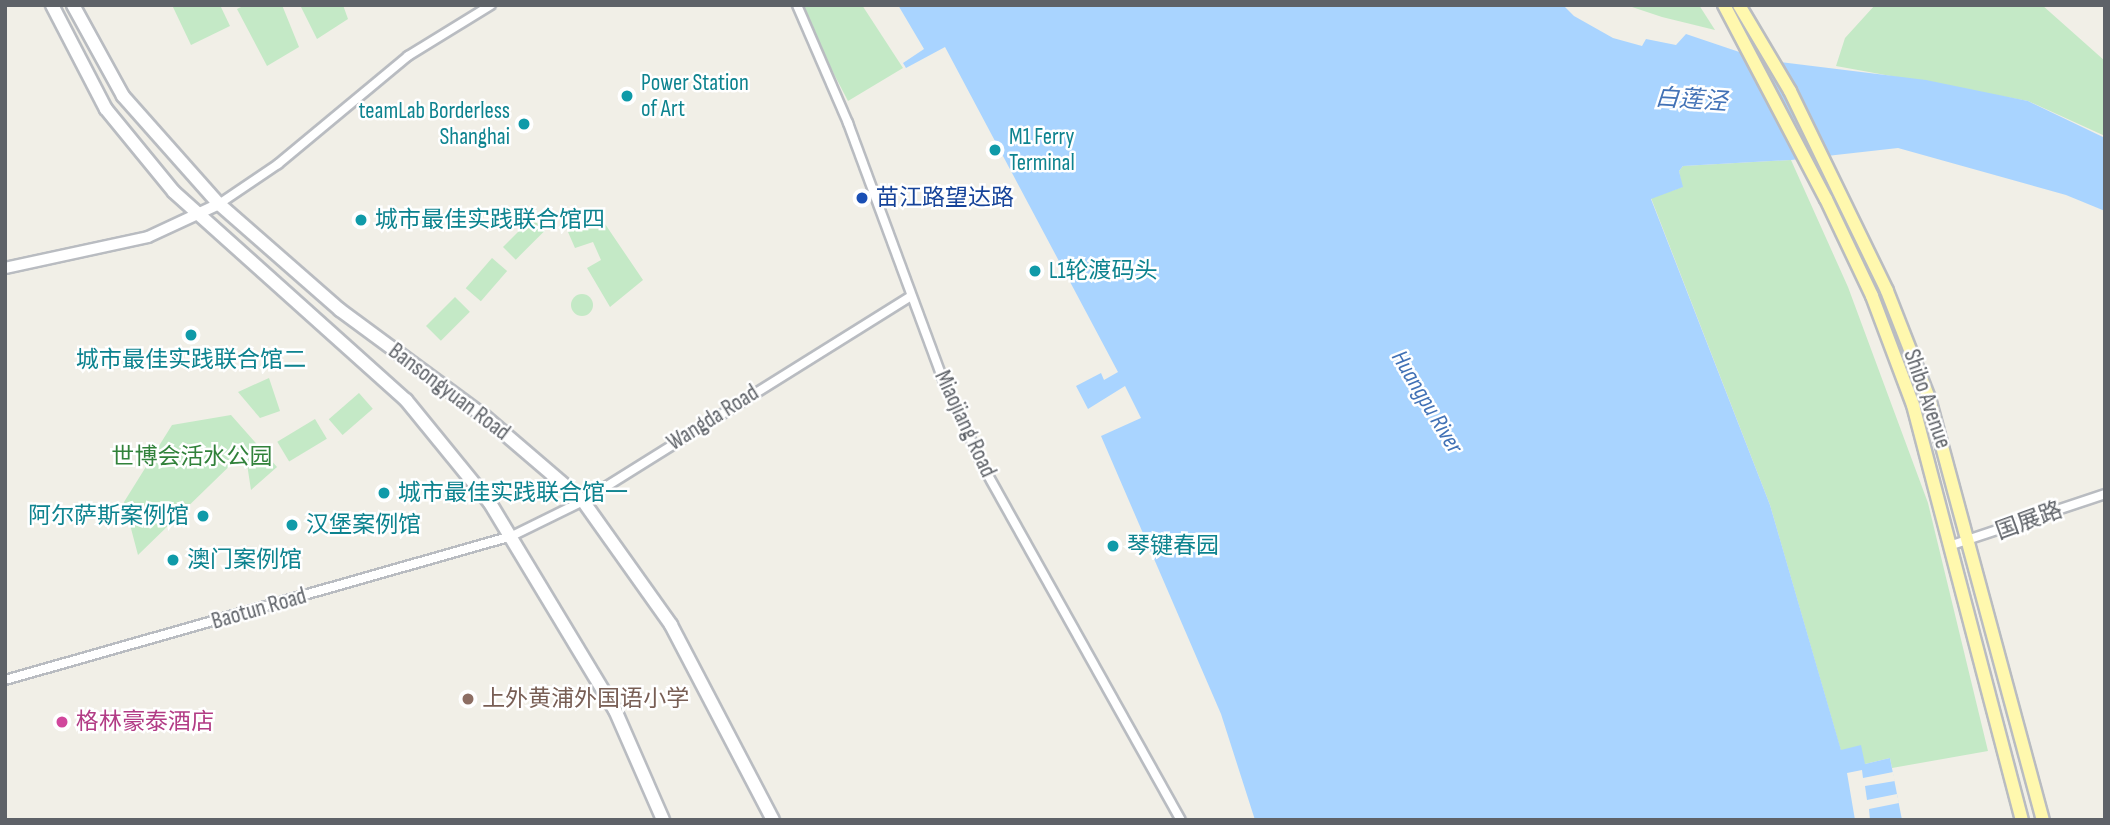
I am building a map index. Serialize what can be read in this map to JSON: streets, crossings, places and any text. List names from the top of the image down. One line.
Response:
{"streets":{"main road":["Bansongyuan Road","Shibo Avenue"],"street":["Wangda Road","Miaojiang Road","国展路","Baotun Road"]},"crossings":[["Bansongyuan Road","Wangda Road"],["Bansongyuan Road","Baotun Road"],["Shibo Avenue","国展路"],["Wangda Road","Miaojiang Road"],["Wangda Road","Baotun Road"]],"water":["白莲泾","Huangpu River"],"parks":["世博会活水公园"],"places":["Power Station of Art","teamLab Borderless Shanghai","M1 Ferry Terminal","苗江路望达路","城市最佳实践联合馆四","L1轮渡码头","城市最佳实践联合馆二","城市最佳实践联合馆一","阿尔萨斯案例馆","汉堡案例馆","琴键春园","澳门案例馆","上外黄浦外国语小学","格林豪泰酒店"]}
